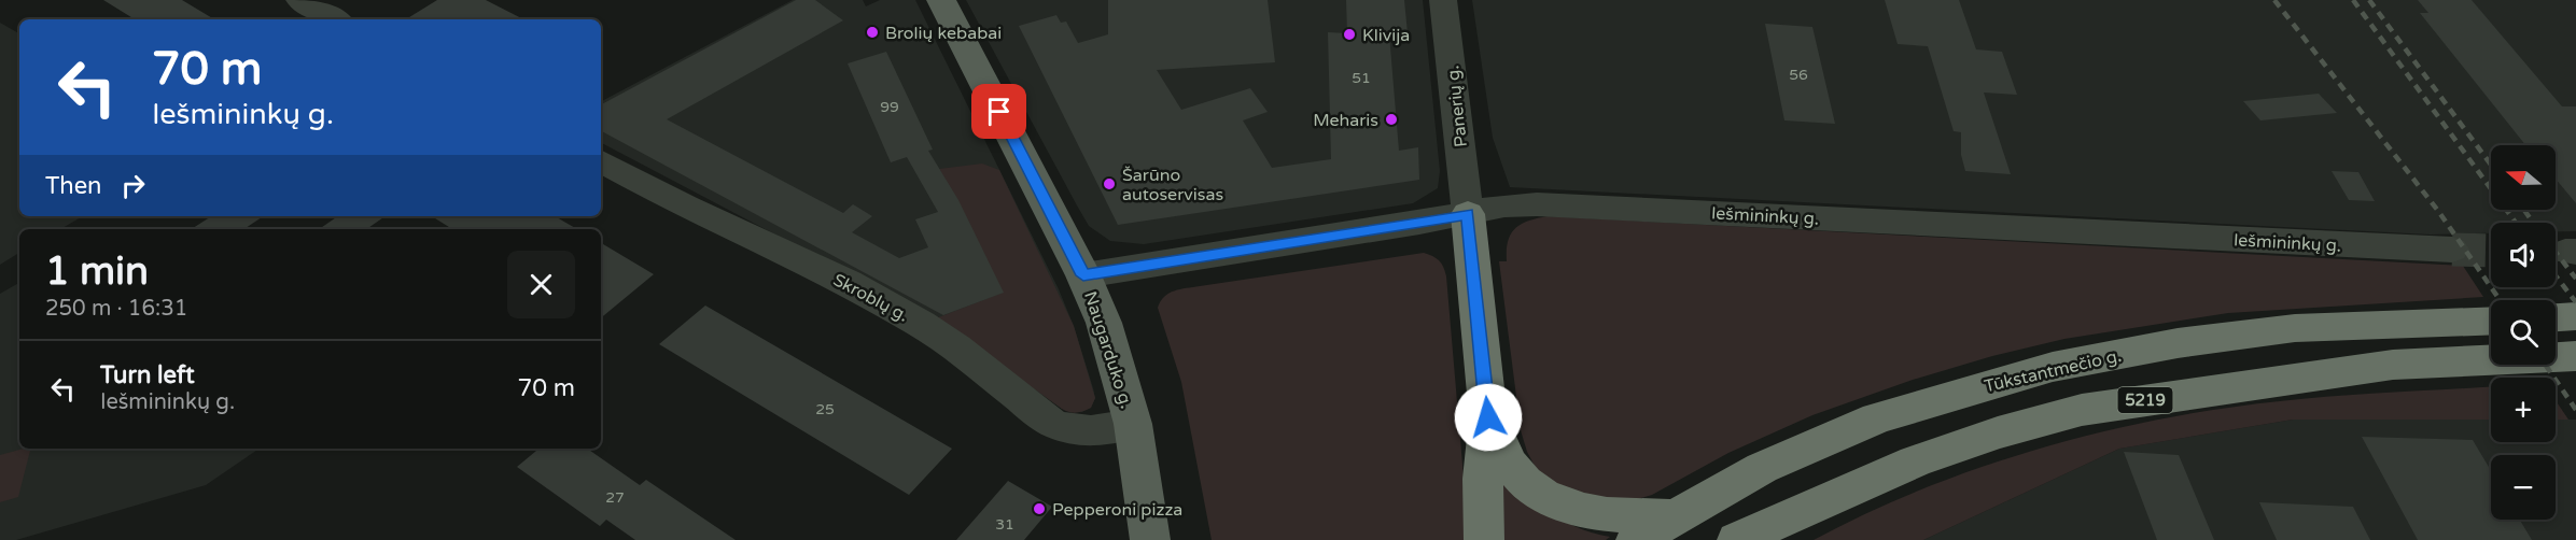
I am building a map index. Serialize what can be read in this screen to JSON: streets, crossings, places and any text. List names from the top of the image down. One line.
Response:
{"streets":{"highway":["Tūkstantmečio g.","5219"],"main road":["Naugarduko g."],"street":["Panerių g.","Iešmininkų g.","Skroblų g."]},"crossings":[["Panerių g.","Iešmininkų g."],["Iešmininkų g.","Naugarduko g."],["Skroblų g.","Naugarduko g."]],"places":["Brolių kebabai","Klivija","Meharis","Šarūno autoservisas","Pepperoni pizza"],"house_numbers":["56","51","99","25","27","31"],"north":"left","page":{"turn":["70 m","Iešmininkų g."],"map_buttons":["+","−"],"then":"Then","heading":["1 min","250 m · 16:31"],"list":[{"name":"Turn left","note":"Iešmininkų g.","value":"70 m"}]}}
